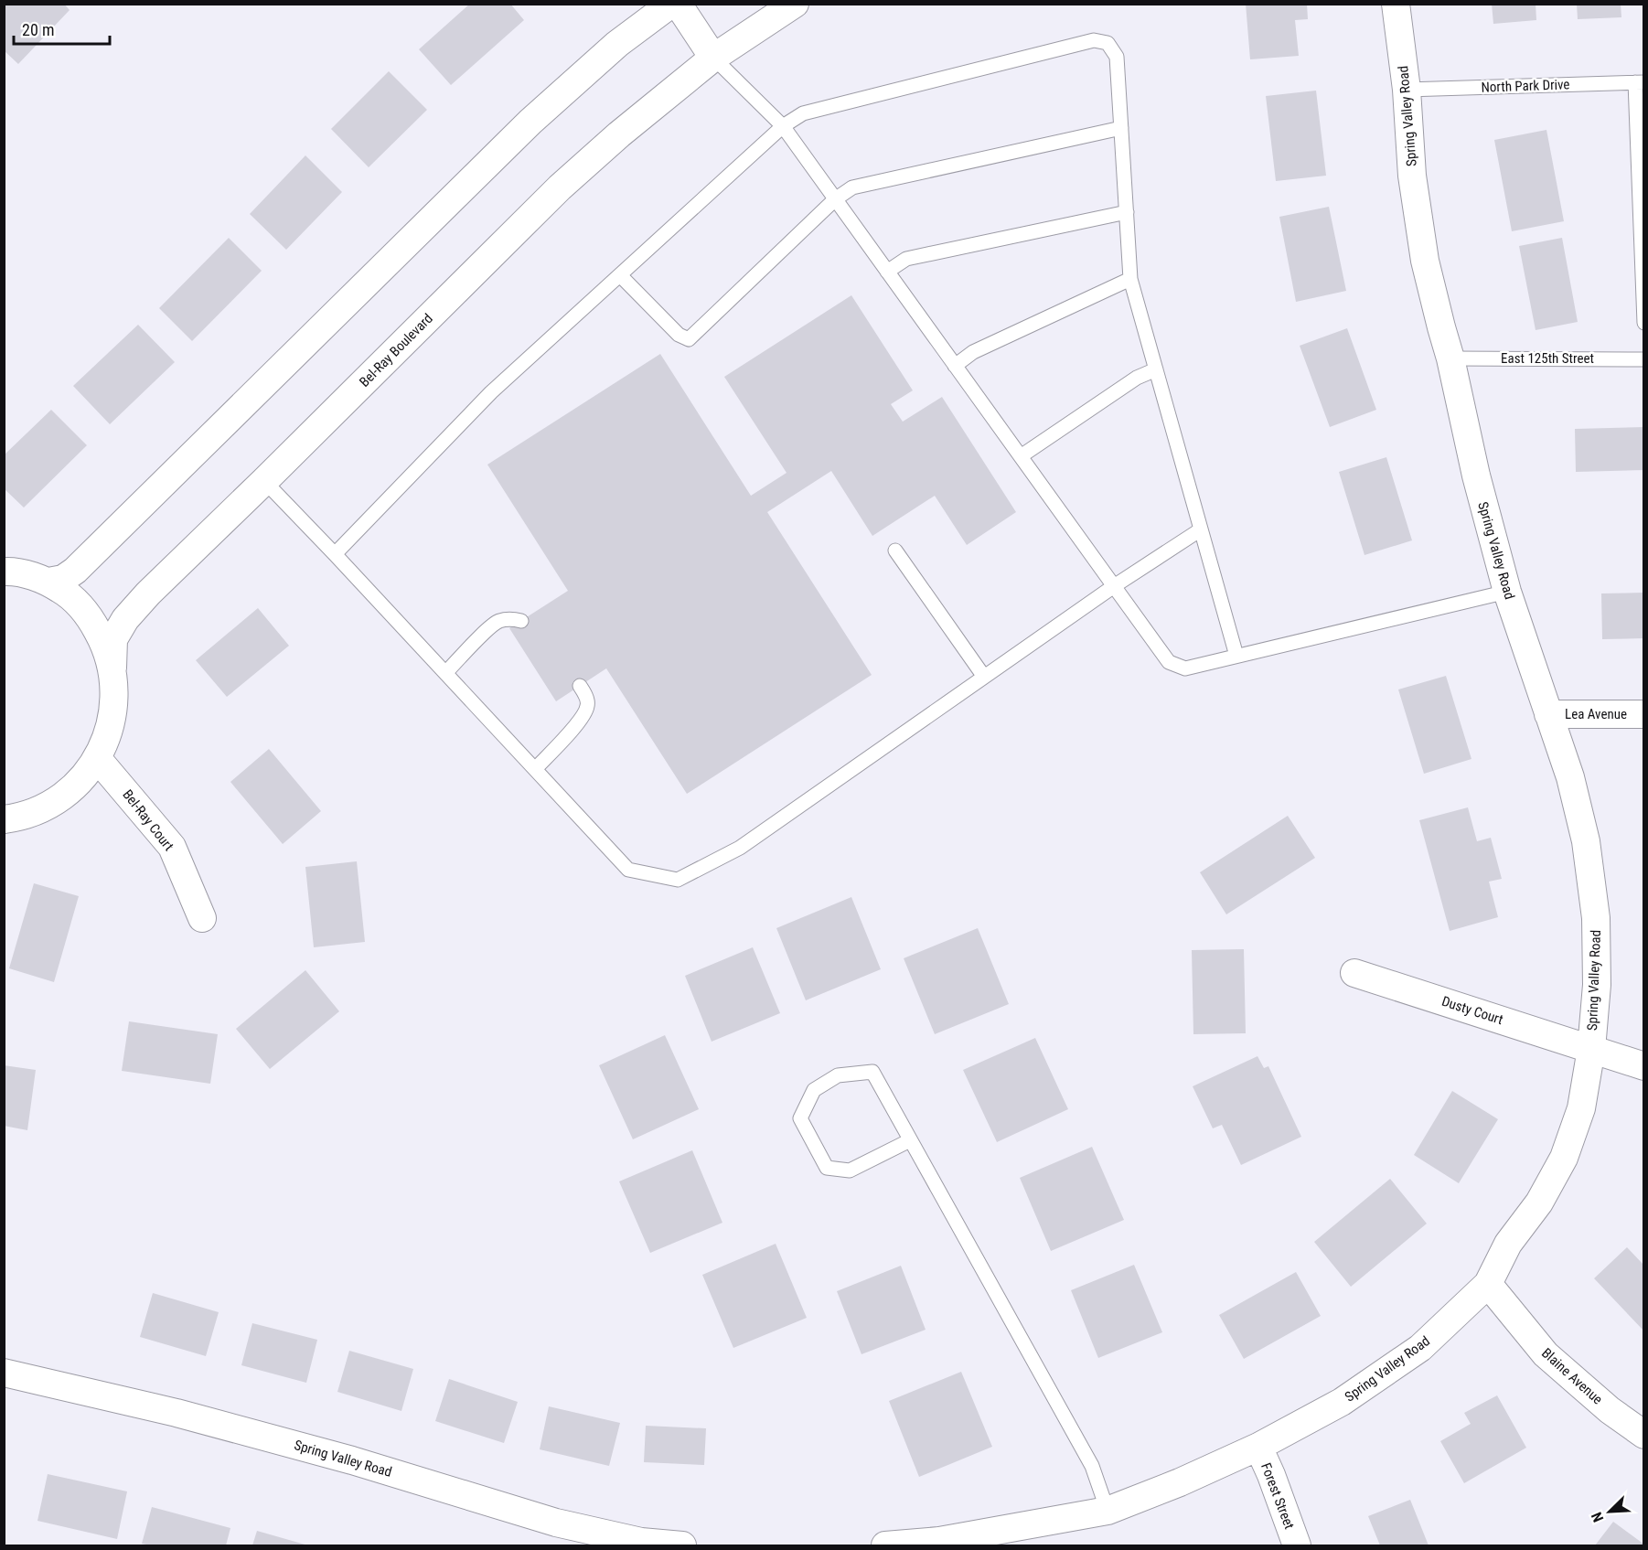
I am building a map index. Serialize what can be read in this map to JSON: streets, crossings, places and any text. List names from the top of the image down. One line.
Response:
{"streets":{"street":["Spring Valley Road","Bel-Ray Boulevard","Lea Avenue","Bel-Ray Court","Dusty Court","Blaine Avenue","Forest Street"],"lane":["North Park Drive","East 125th Street"]},"crossings":[["North Park Drive","Spring Valley Road"],["Spring Valley Road","East 125th Street"],["Spring Valley Road","Lea Avenue"],["Spring Valley Road","Dusty Court"],["Spring Valley Road","Blaine Avenue"],["Spring Valley Road","Forest Street"],["Bel-Ray Boulevard","Bel-Ray Court"]],"scale_bar":"20 m","north":"bottom left"}
